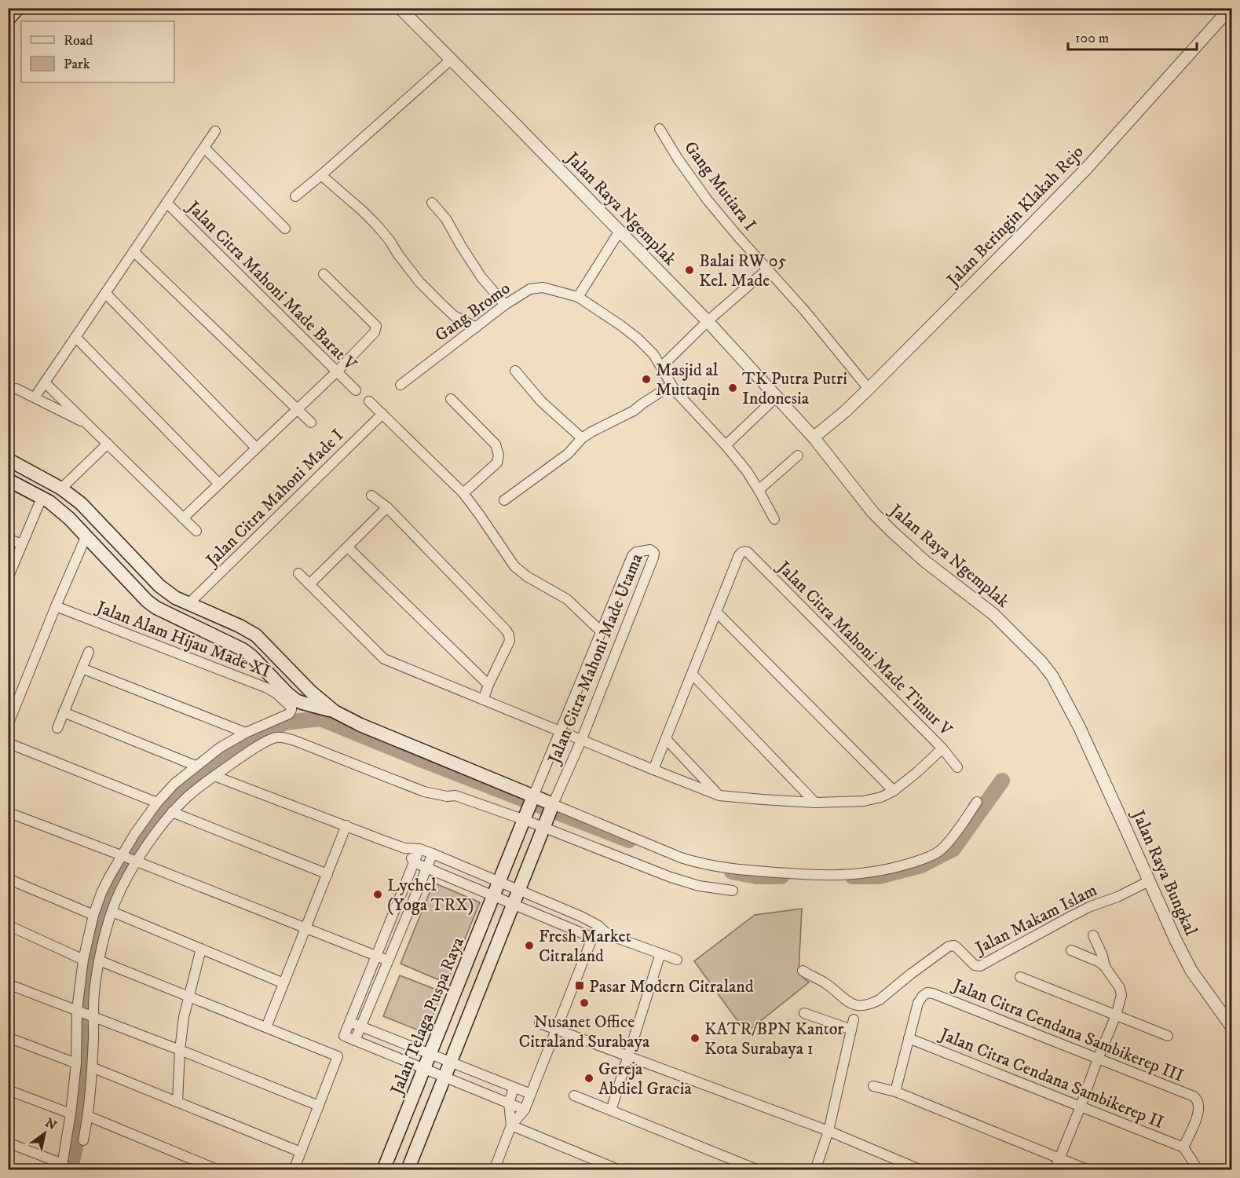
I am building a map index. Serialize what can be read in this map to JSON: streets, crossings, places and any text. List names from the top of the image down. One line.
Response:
{"streets":{"main road":["Jalan Telaga Puspa Raya"],"street":["Gang Mutiara I","Jalan Raya Ngemplak","Jalan Beringin Klakah Rejo","Jalan Citra Mahoni Made Barat V","Gang Bromo","Jalan Citra Mahoni Made I","Jalan Alam Hijau Made XI","Jalan Citra Mahoni Made Timur V","Jalan Citra Mahoni Made Utama","Jalan Raya Bungkal","Jalan Makam Islam","Jalan Citra Cendana Sambikerep III","Jalan Citra Cendana Sambikerep II"]},"crossings":[["Gang Mutiara I","Jalan Beringin Klakah Rejo"],["Jalan Raya Ngemplak","Jalan Beringin Klakah Rejo"],["Jalan Raya Ngemplak","Jalan Raya Bungkal"],["Jalan Citra Mahoni Made Utama","Jalan Telaga Puspa Raya"],["Jalan Raya Bungkal","Jalan Makam Islam"],["Jalan Citra Cendana Sambikerep III","Jalan Citra Cendana Sambikerep II"]],"places":{"other":["Balai RW 05 Kel. Made","Masjid al Muttaqin","TK Putra Putri Indonesia","Lychel (Yoga TRX)","Fresh Market Citraland","Nusanet Office Citraland Surabaya","KATR/BPN Kantor Kota Surabaya 1","Gereja Abdiel Gracia"],"transit":["Pasar Modern Citraland"]},"legend":["Road","Park"],"scale_bar":"100 m","north":"top right"}
